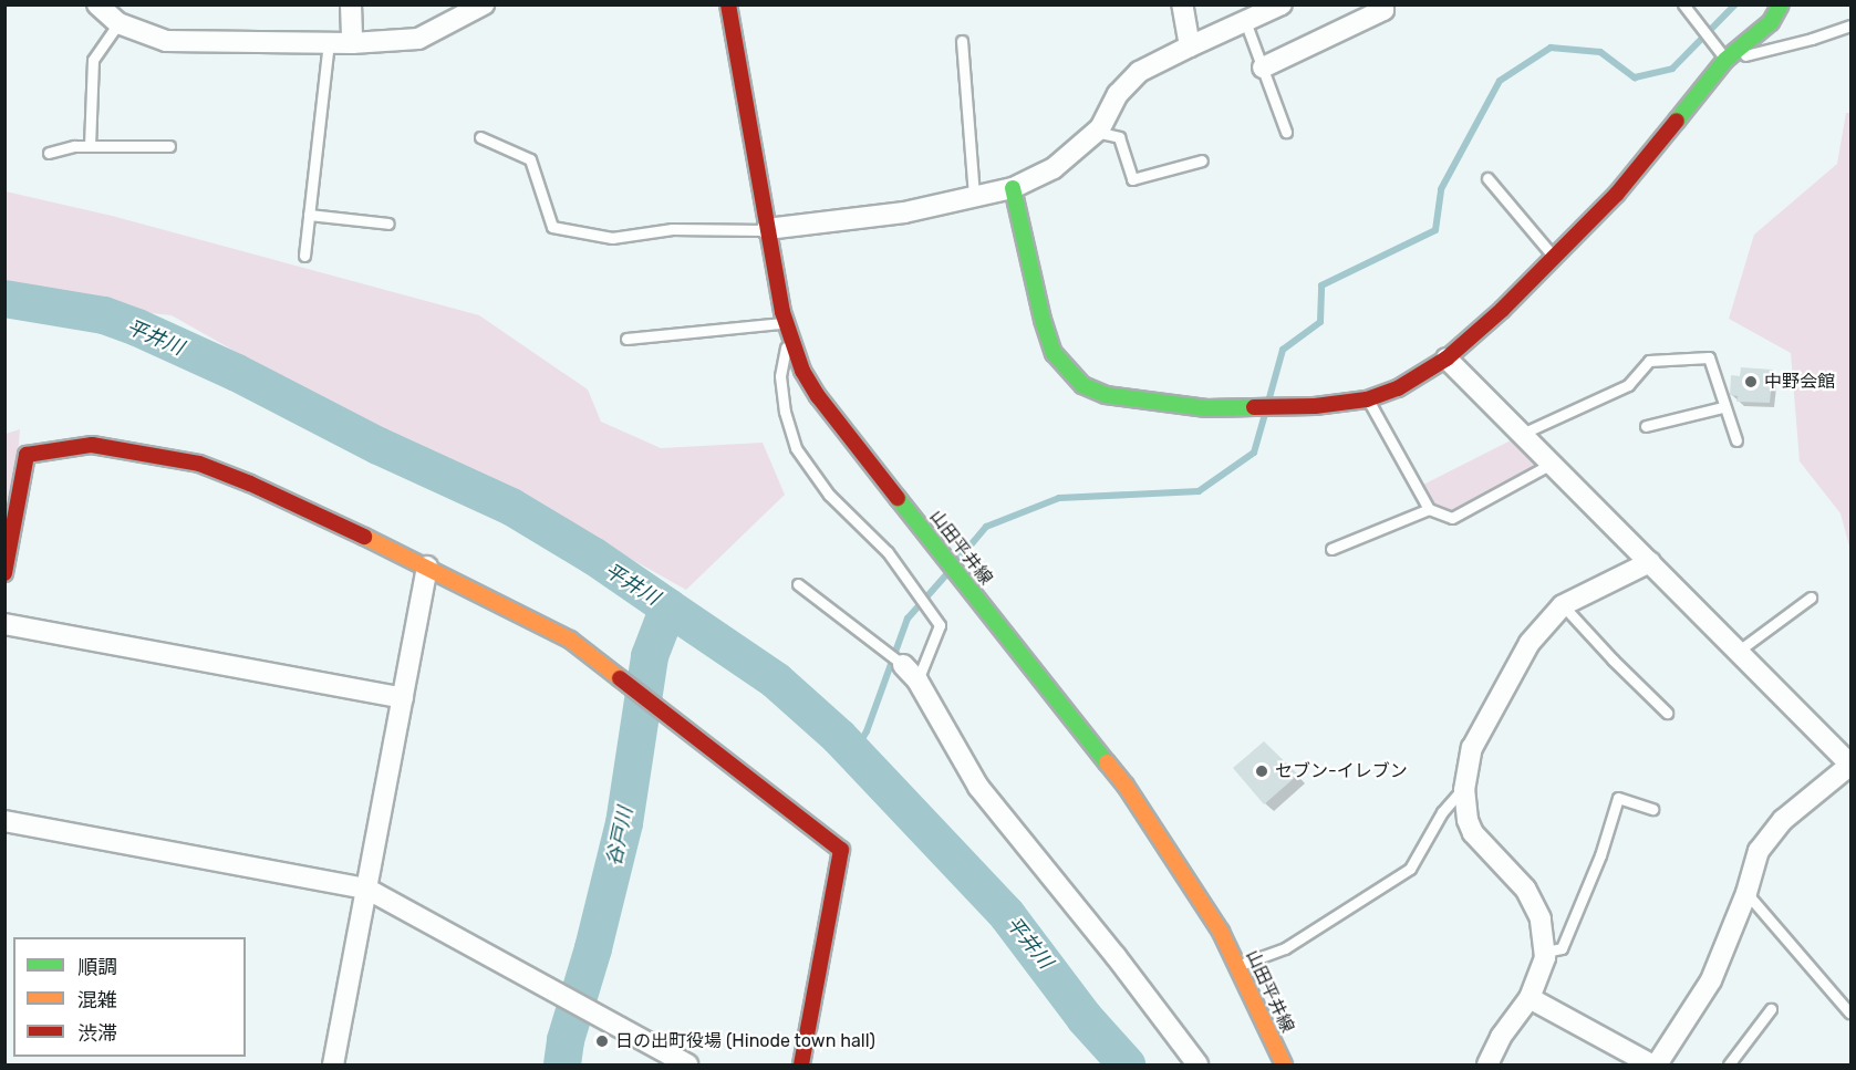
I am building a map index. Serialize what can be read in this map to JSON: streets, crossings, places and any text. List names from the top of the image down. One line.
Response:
{"streets":{"street":["山田平井線"]},"water":["平井川","谷戸川"],"places":["中野会館","セブン-イレブン","日の出町役場 (Hinode town hall)"],"legend":["順調","混雑","渋滞"]}
